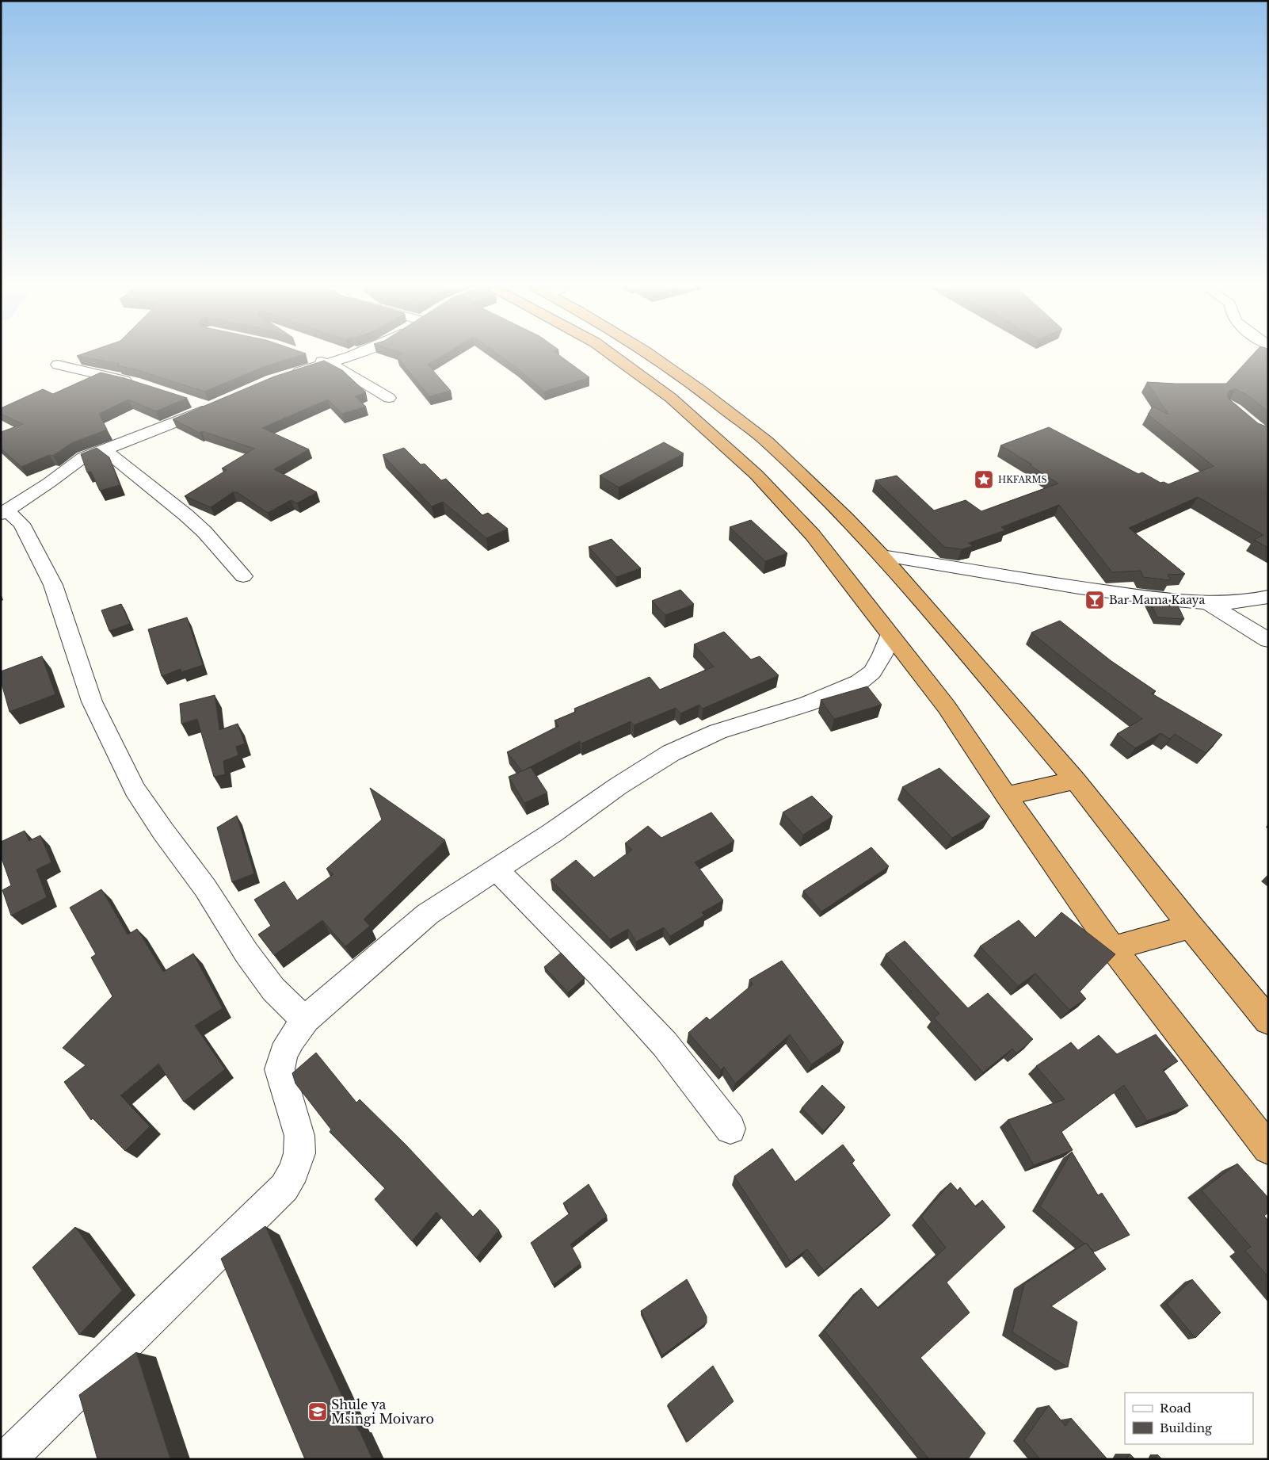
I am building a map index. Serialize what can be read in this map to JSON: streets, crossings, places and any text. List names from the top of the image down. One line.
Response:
{"places":{"place":["HKFARMS"],"bar":["Bar Mama Kaaya"],"school or university":["Shule ya Msingi Moivaro"]},"legend":["Road","Building"]}
